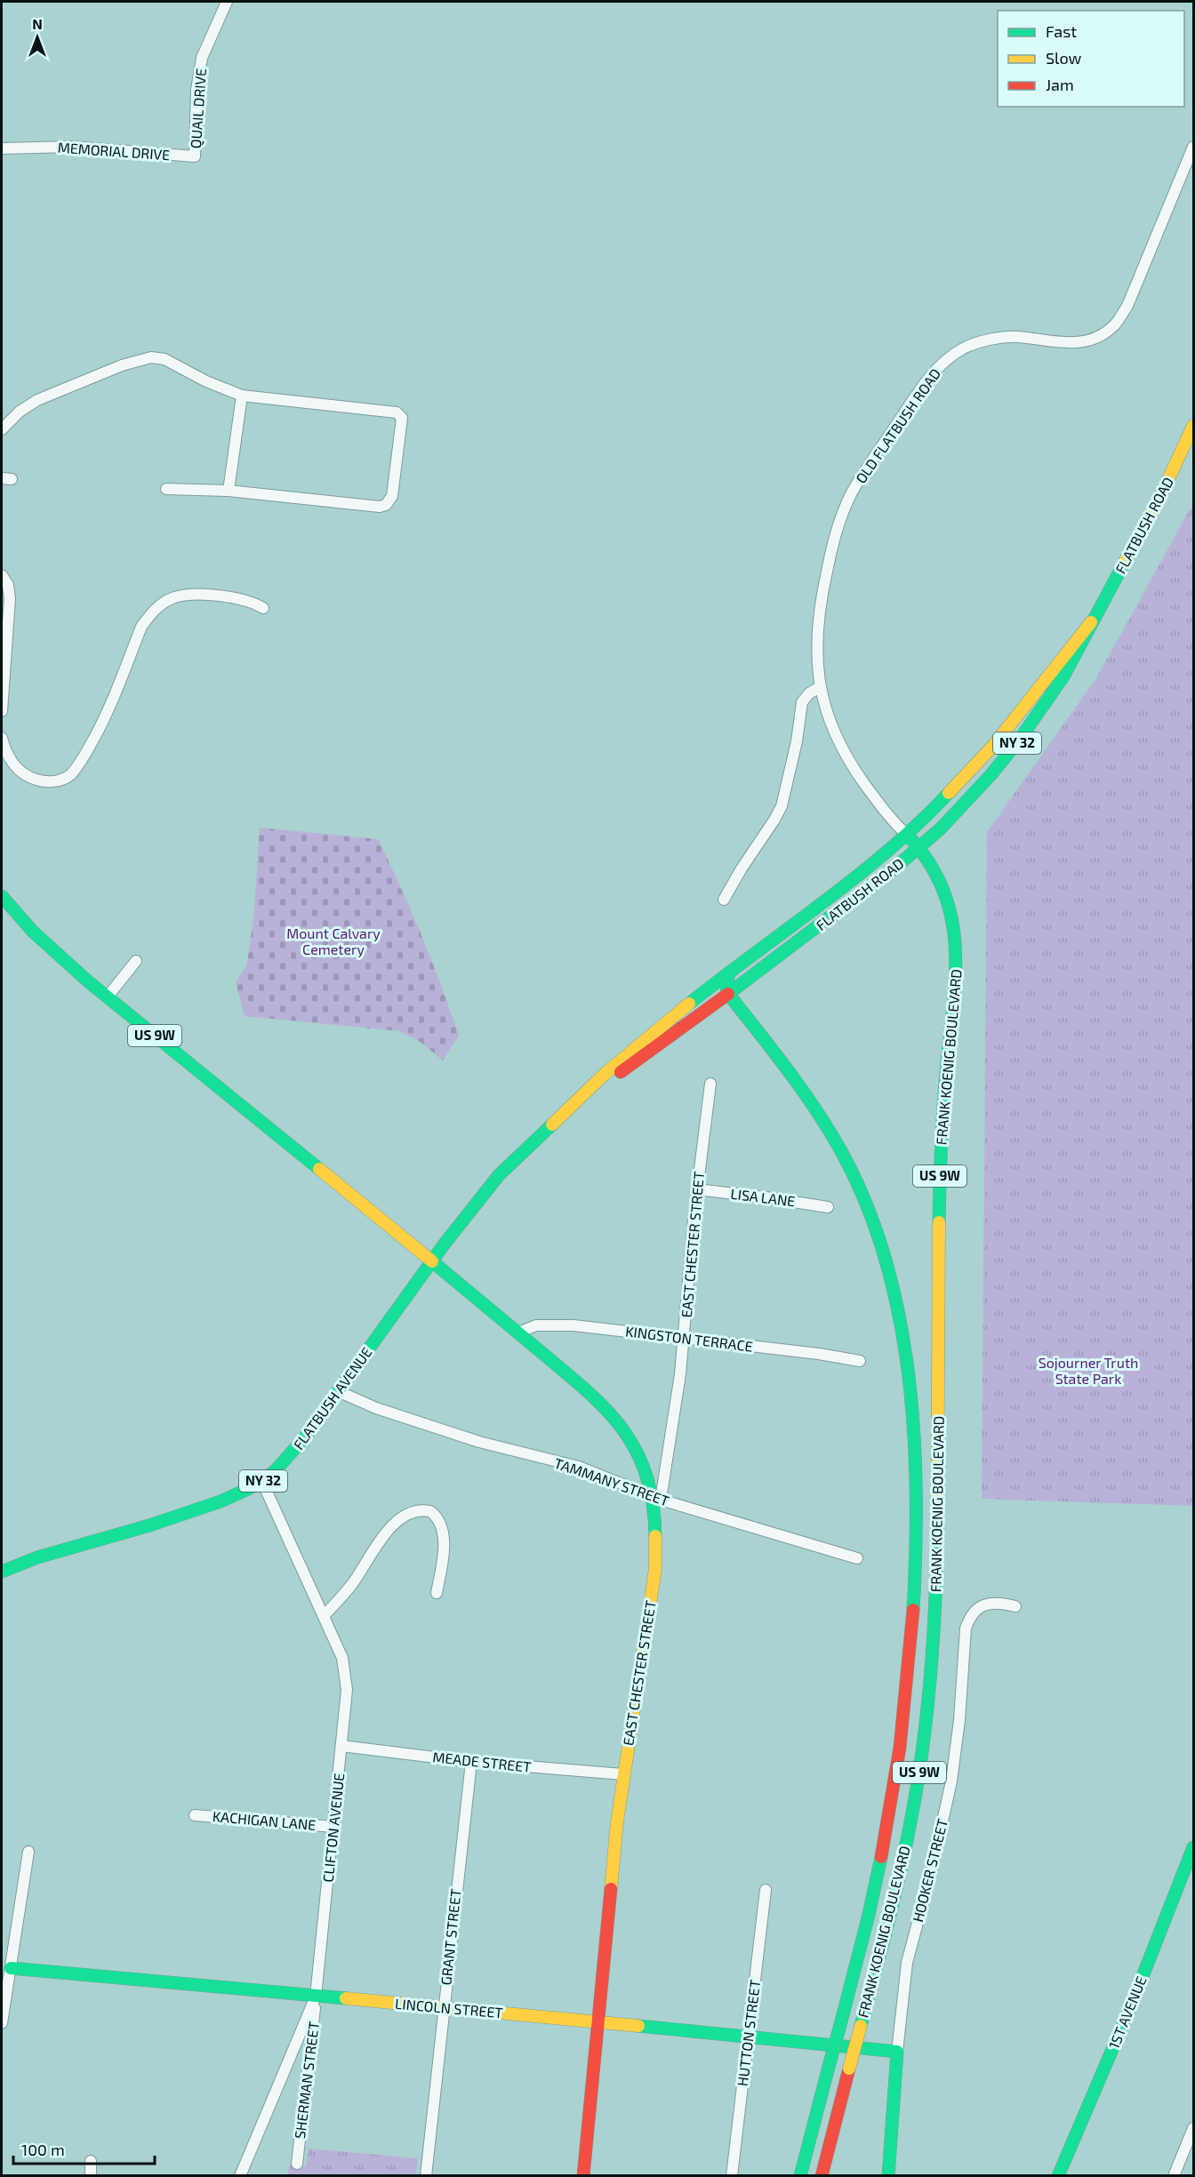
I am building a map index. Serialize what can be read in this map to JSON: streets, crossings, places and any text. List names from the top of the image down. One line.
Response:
{"streets":{"main road":["FLATBUSH ROAD","NY 32","US 9W","FRANK KOENIG BOULEVARD","EAST CHESTER STREET","FLATBUSH AVENUE","HOOKER STREET","LINCOLN STREET","1ST AVENUE"],"street":["QUAIL DRIVE","MEMORIAL DRIVE","OLD FLATBUSH ROAD","LISA LANE","KINGSTON TERRACE","TAMMANY STREET","MEADE STREET","KACHIGAN LANE","CLIFTON AVENUE","GRANT STREET","HUTTON STREET","SHERMAN STREET"]},"crossings":[["QUAIL DRIVE","MEMORIAL DRIVE"],["OLD FLATBUSH ROAD","FLATBUSH ROAD"],["OLD FLATBUSH ROAD","FRANK KOENIG BOULEVARD"],["FLATBUSH ROAD","FRANK KOENIG BOULEVARD"],["FLATBUSH ROAD","FLATBUSH AVENUE"],["US 9W","EAST CHESTER STREET"],["US 9W","FLATBUSH AVENUE"],["LISA LANE","EAST CHESTER STREET"],["EAST CHESTER STREET","KINGSTON TERRACE"],["EAST CHESTER STREET","FLATBUSH AVENUE"],["EAST CHESTER STREET","TAMMANY STREET"],["EAST CHESTER STREET","MEADE STREET"],["EAST CHESTER STREET","LINCOLN STREET"],["FLATBUSH AVENUE","TAMMANY STREET"],["FLATBUSH AVENUE","CLIFTON AVENUE"],["MEADE STREET","CLIFTON AVENUE"],["MEADE STREET","GRANT STREET"],["KACHIGAN LANE","CLIFTON AVENUE"],["CLIFTON AVENUE","LINCOLN STREET"],["CLIFTON AVENUE","SHERMAN STREET"],["HOOKER STREET","LINCOLN STREET"],["GRANT STREET","LINCOLN STREET"],["LINCOLN STREET","HUTTON STREET"],["LINCOLN STREET","SHERMAN STREET"]],"parks":["Mount Calvary Cemetery","Sojourner Truth State Park"],"legend":["Fast","Slow","Jam"],"scale_bar":"100 m","north":"top"}
